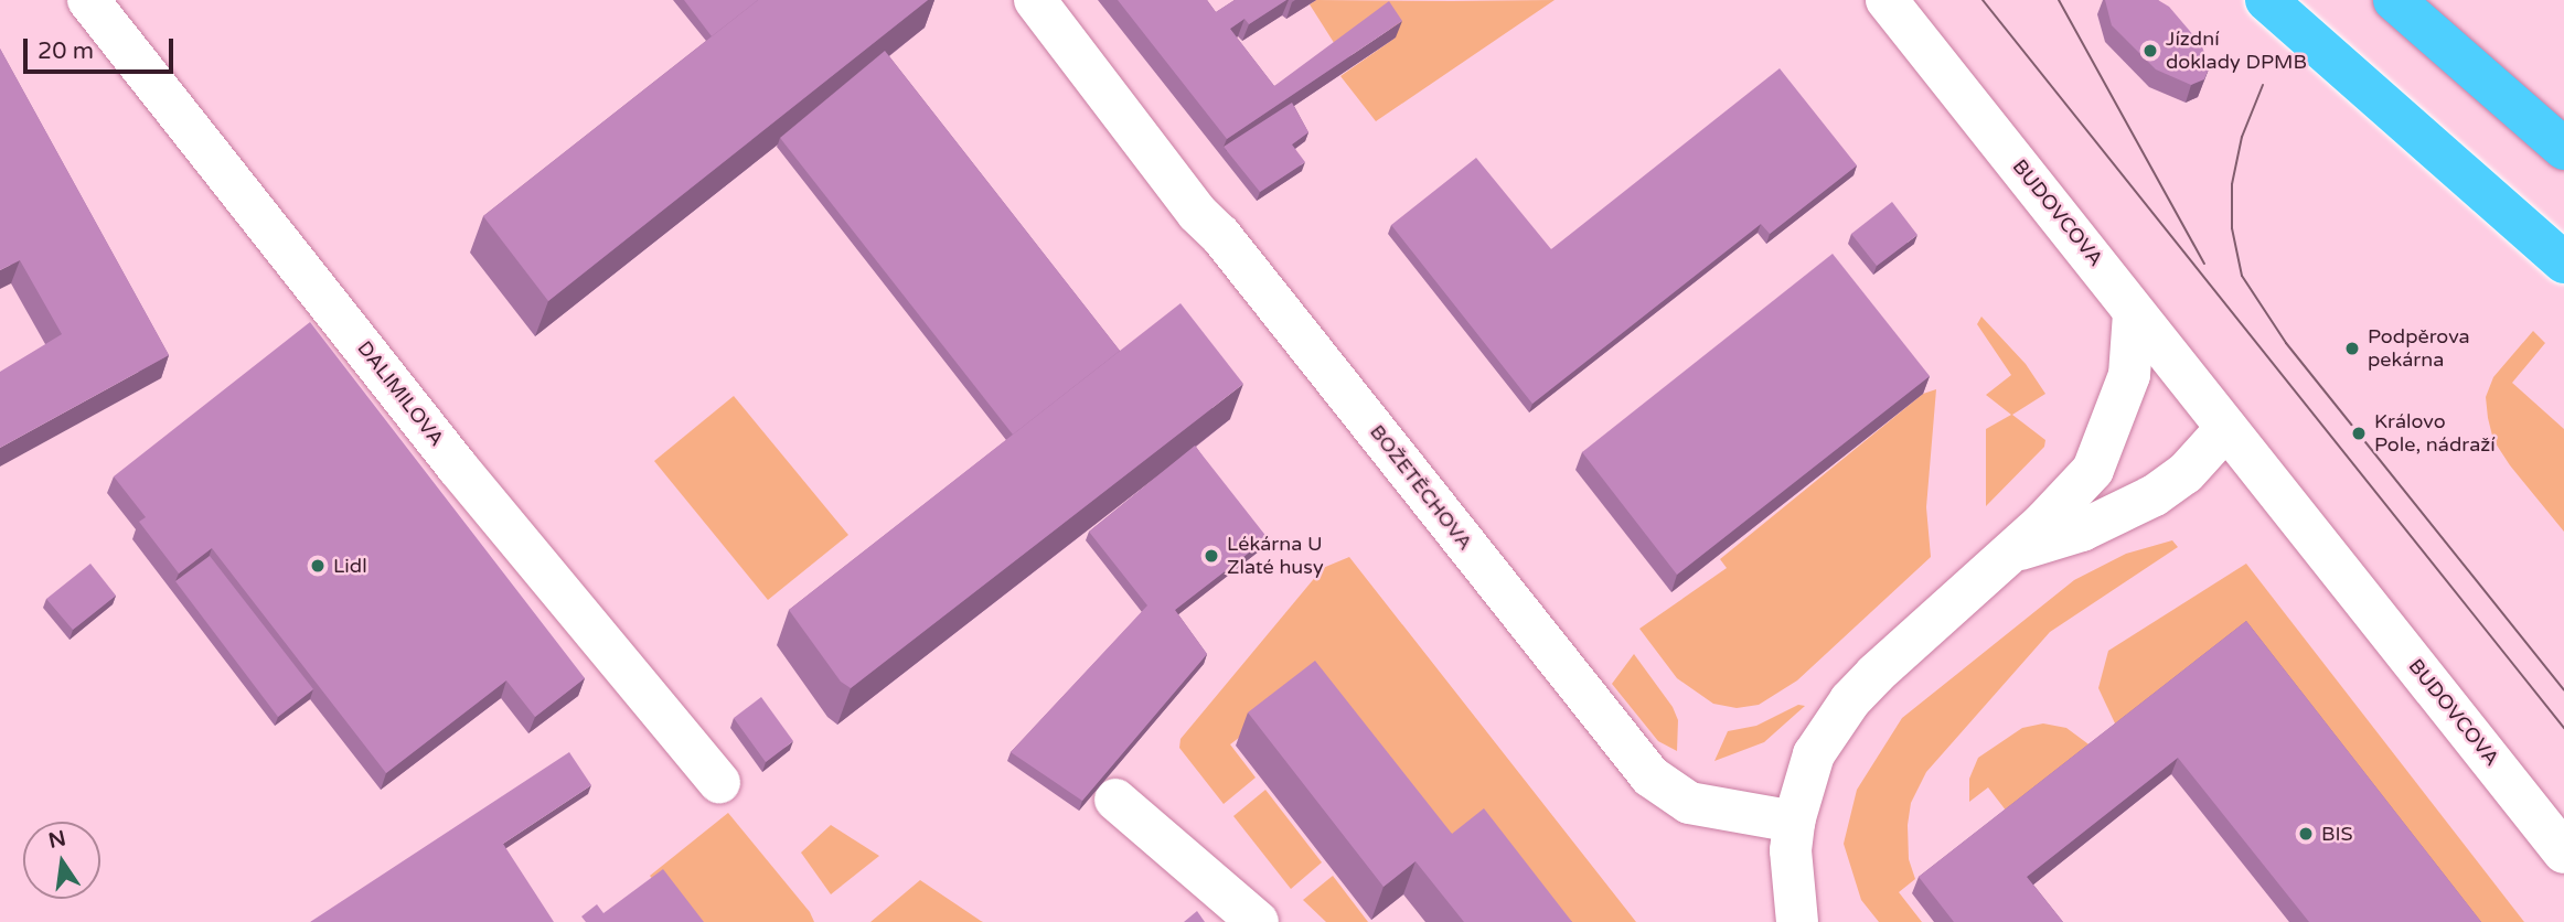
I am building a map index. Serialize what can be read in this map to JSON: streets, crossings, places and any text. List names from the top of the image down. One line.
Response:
{"streets":{"street":["BUDOVCOVA","DALIMILOVA","BOŽETĚCHOVA"]},"places":["Jízdní doklady DPMB","Podpěrova pekárna","Královo Pole, nádraží","Lékárna U Zlaté husy","Lidl","BIS"],"scale_bar":"20 m","north":"top"}
